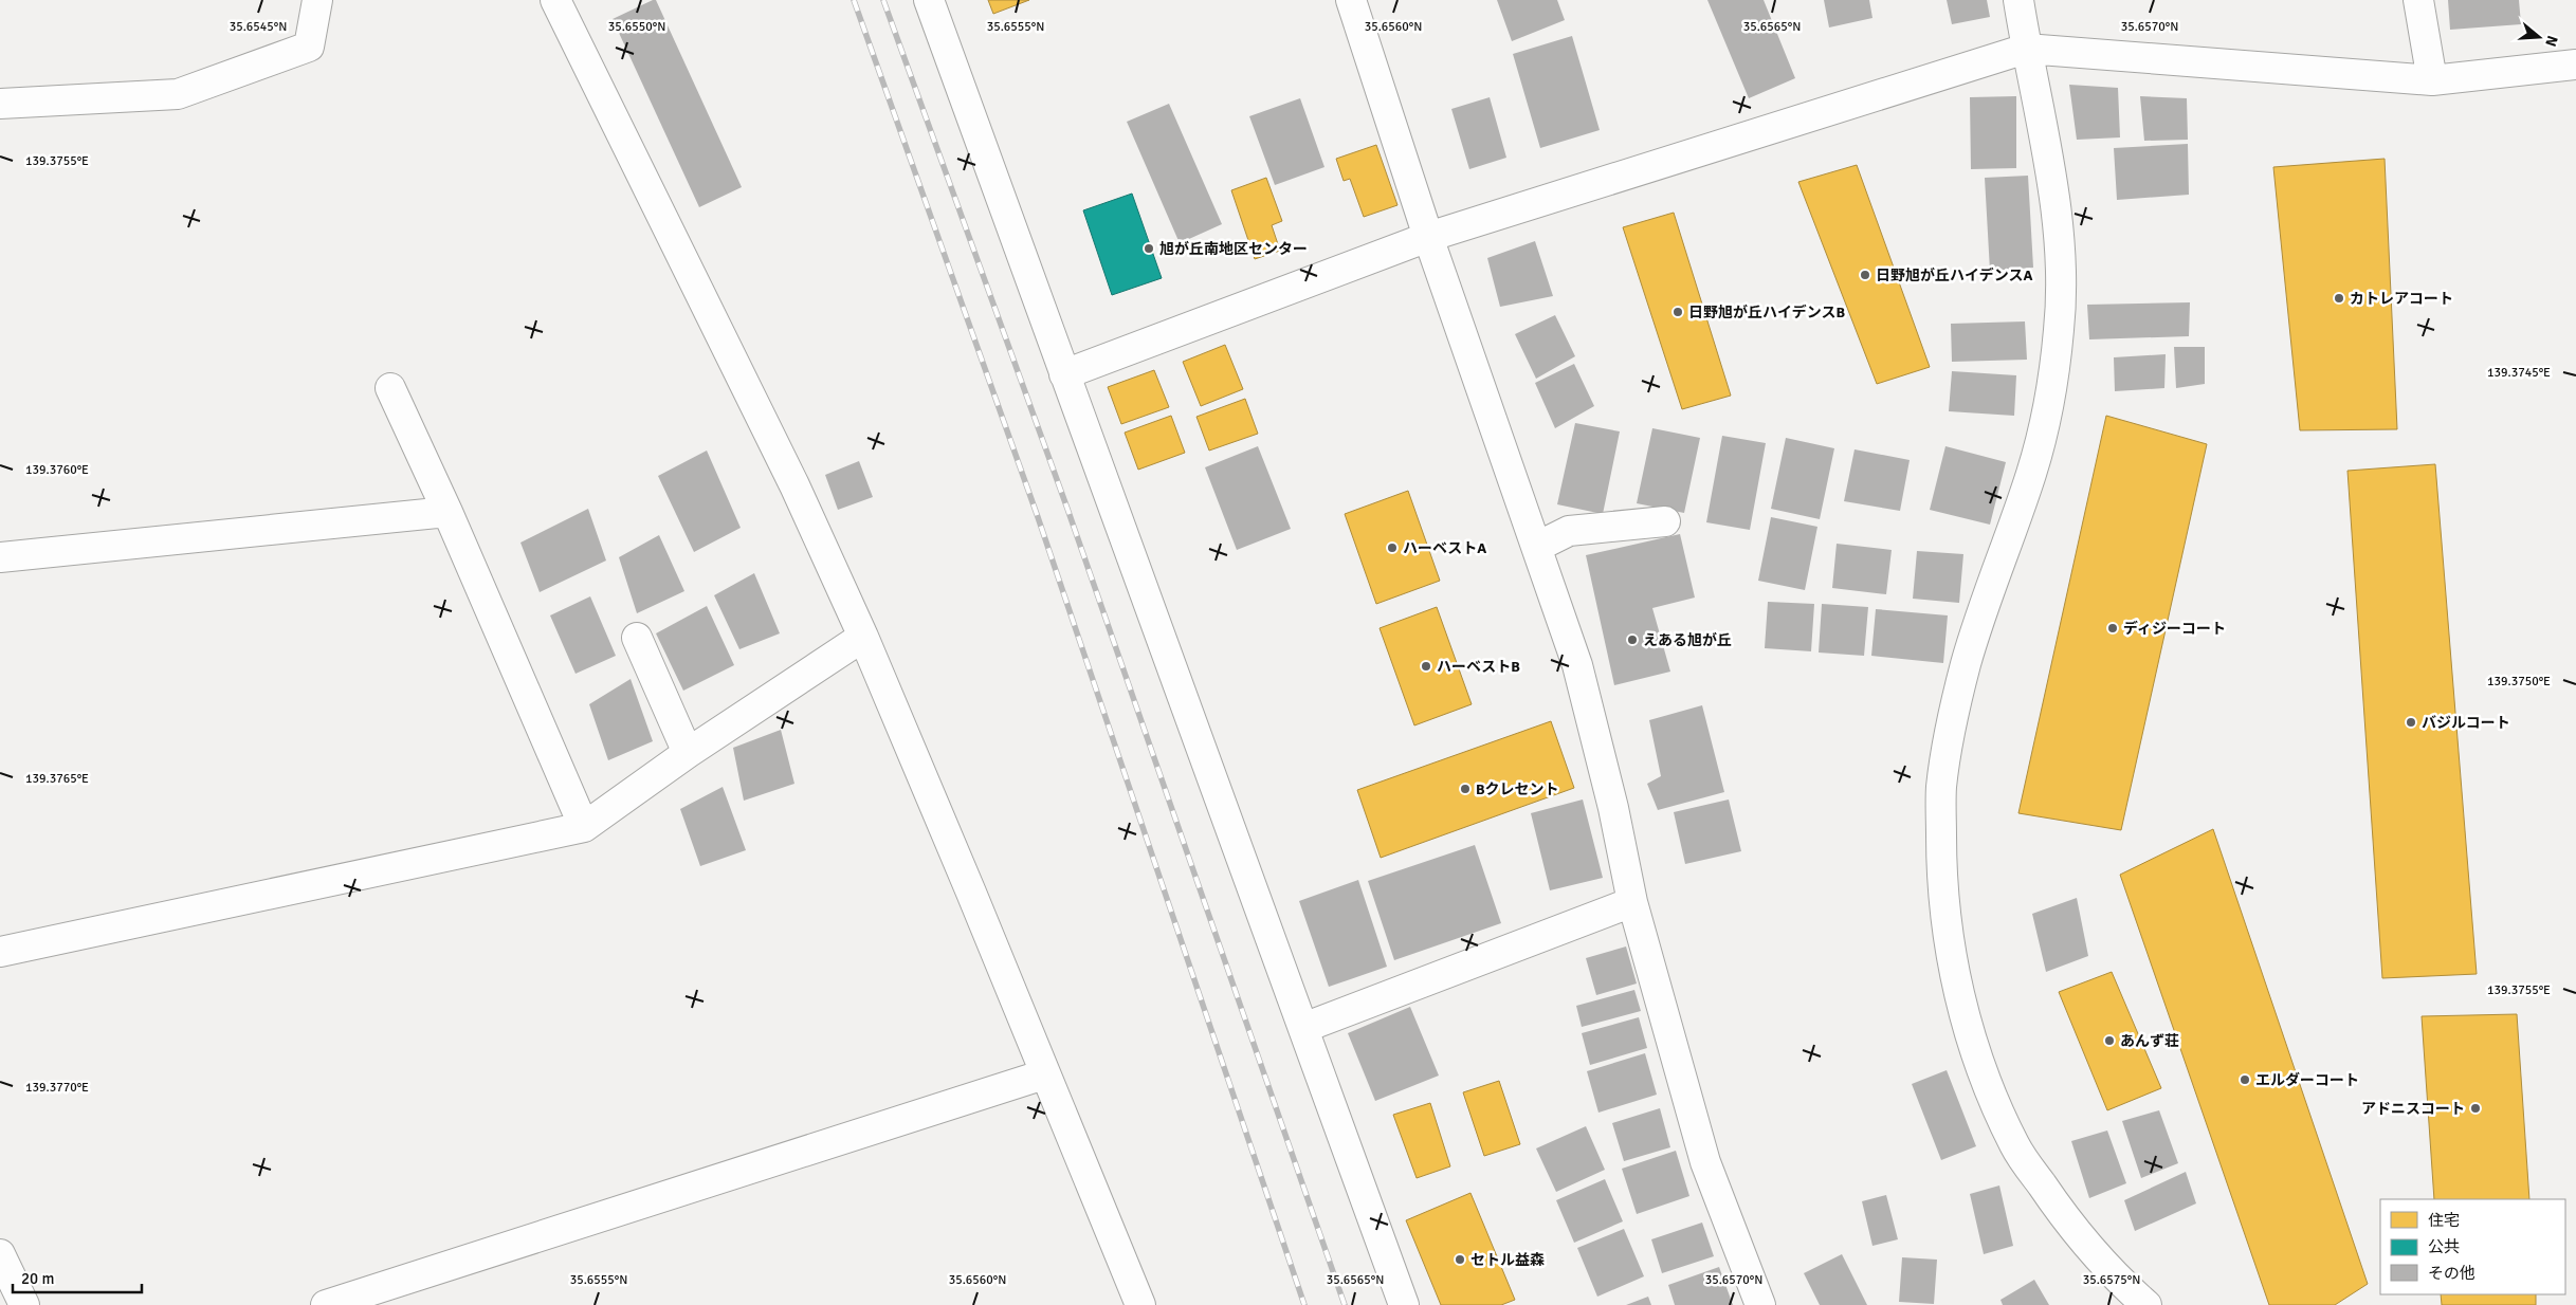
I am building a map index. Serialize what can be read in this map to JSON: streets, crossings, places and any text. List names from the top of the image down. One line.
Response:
{"places":["旭が丘南地区センター","日野旭が丘ハイデンスA","カトレアコート","日野旭が丘ハイデンスB","ハーベストA","ディジーコート","えある旭が丘","ハーベストB","バジルコート","Bクレセント","あんず荘","エルダーコート","アドニスコート","セトル益森"],"legend":["住宅","公共","その他"],"scale_bar":"20 m","north":"right","coordinates":["35.6545°N","35.6550°N","35.6555°N","35.6560°N","35.6565°N","35.6570°N","139.3755°E","139.3745°E","139.3760°E","139.3750°E","139.3765°E","139.3770°E","35.6575°N"]}
